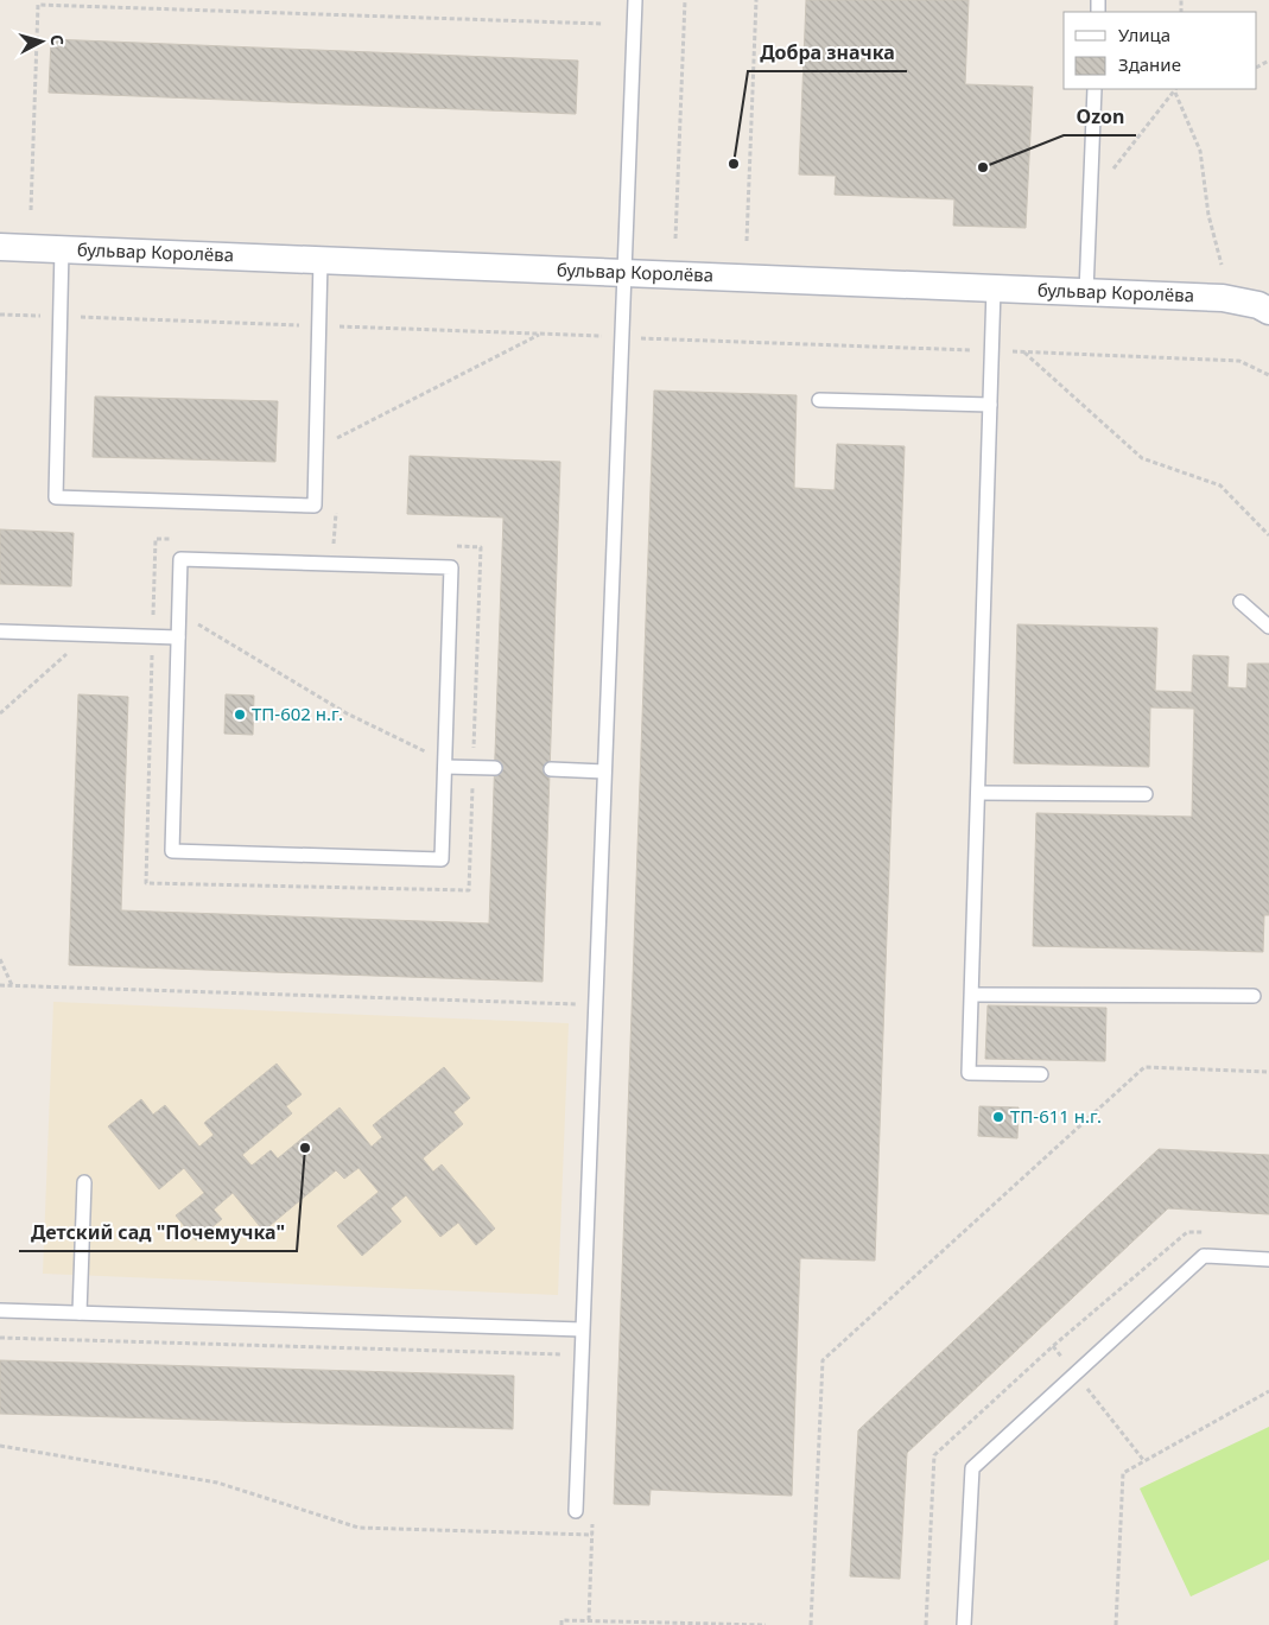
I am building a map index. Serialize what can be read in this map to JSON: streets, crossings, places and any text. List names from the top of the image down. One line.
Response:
{"streets":{"street":["бульвар Королёва"]},"places":["Добра значка","Ozon","ТП-602 н.г.","ТП-611 н.г.","Детский сад \"Почемучка\""],"legend":["Улица","Здание"],"north":"right"}
